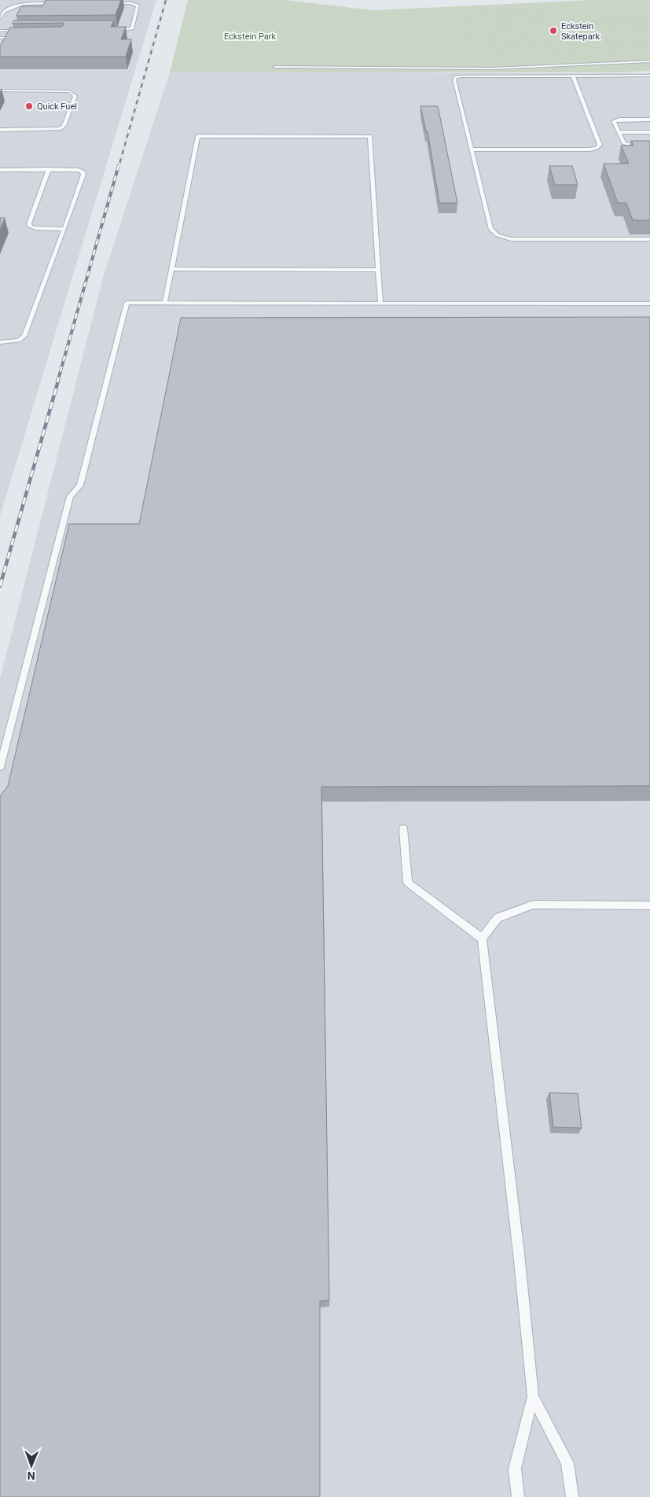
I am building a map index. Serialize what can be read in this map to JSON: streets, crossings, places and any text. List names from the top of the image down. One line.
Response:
{"parks":["Eckstein Park"],"places":["Eckstein Skatepark","Quick Fuel"],"north":"bottom"}
